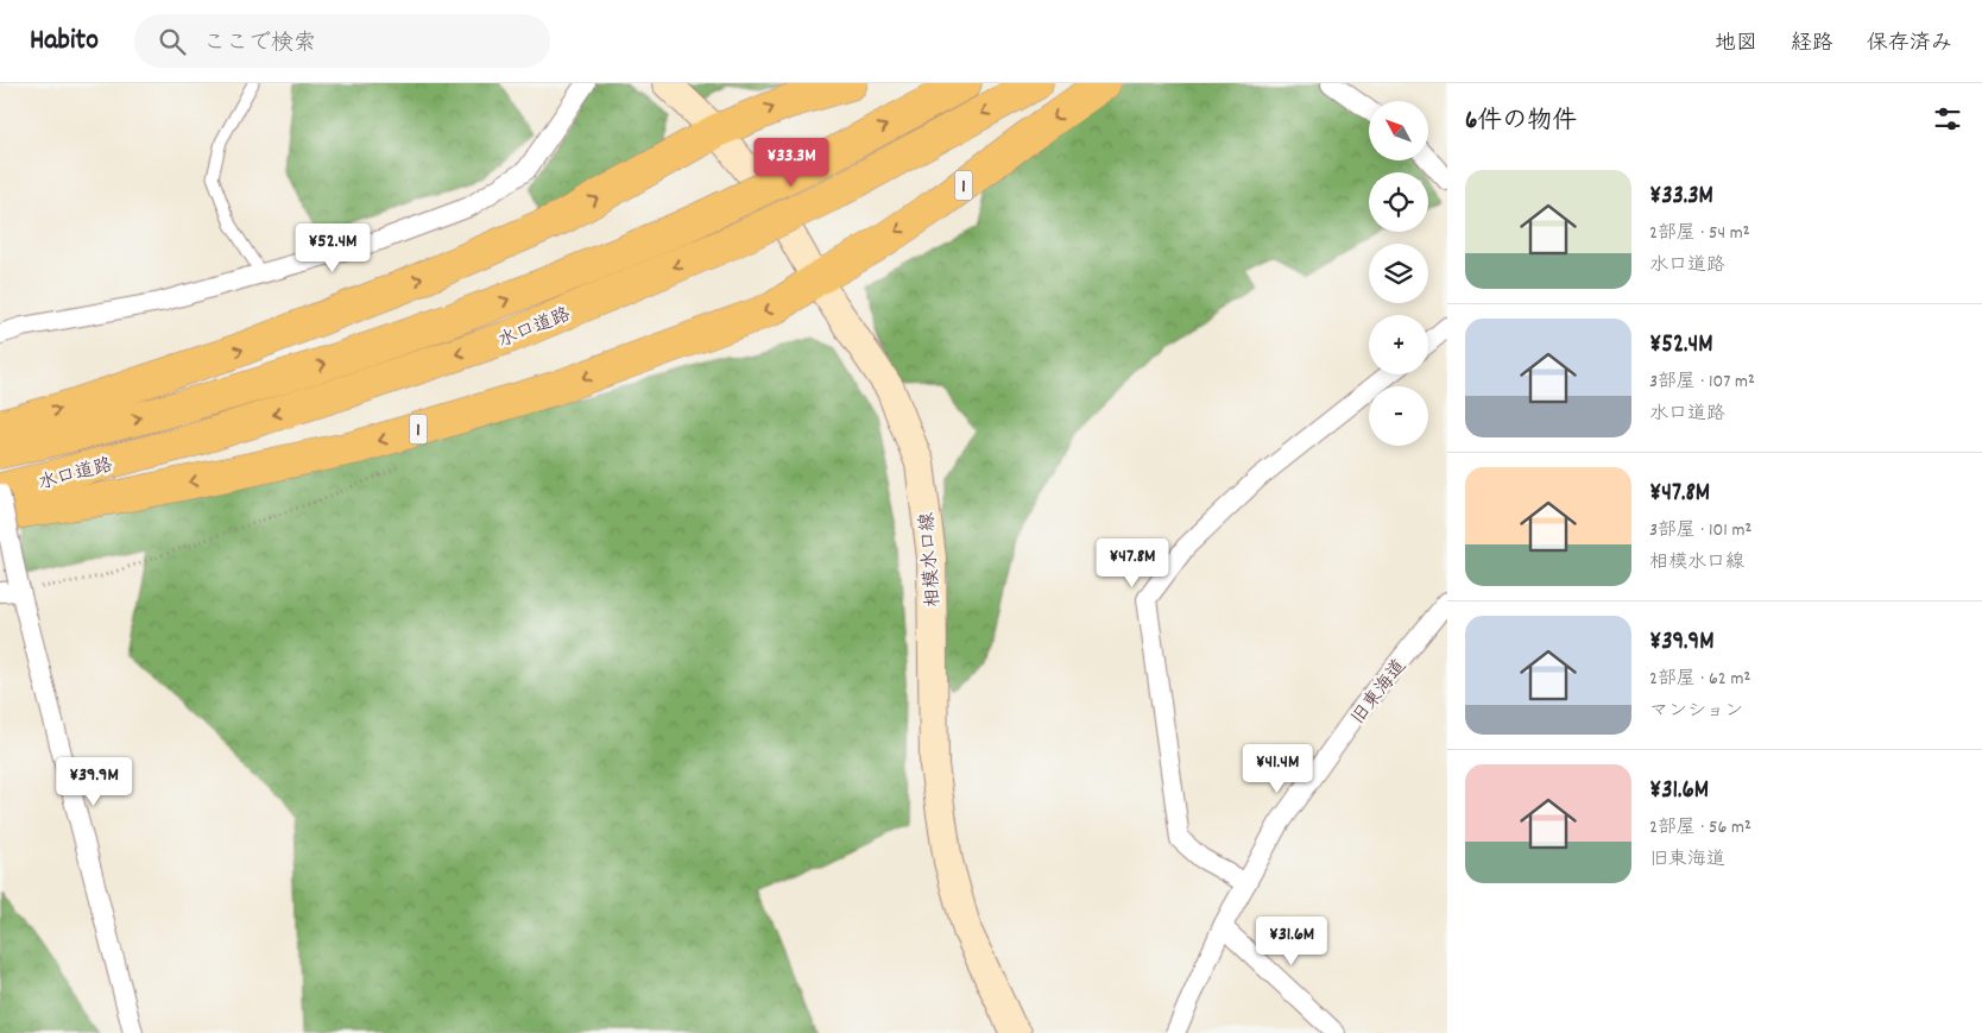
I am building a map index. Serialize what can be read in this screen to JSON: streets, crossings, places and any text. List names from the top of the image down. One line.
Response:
{"streets":{"highway":["1","水口道路"],"main road":["相模水口線"],"street":["旧東海道"]},"crossings":[["1","相模水口線"]],"north":"top left","page":{"header":"Habito","search":"ここで検索","nav":["地図","経路","保存済み"],"heading":"6件の物件","map_buttons":["+","−"],"price":["¥33.3M","¥52.4M","¥47.8M","¥41.4M","¥39.9M","¥31.6M"],"list":[{"name":"¥33.3M","note":"2部屋 · 54 m² · 水口道路"},{"name":"¥52.4M","note":"3部屋 · 107 m² · 水口道路"},{"name":"¥47.8M","note":"3部屋 · 101 m² · 相模水口線"},{"name":"¥39.9M","note":"2部屋 · 62 m² · マンション"},{"name":"¥31.6M","note":"2部屋 · 56 m² · 旧東海道"}]}}
